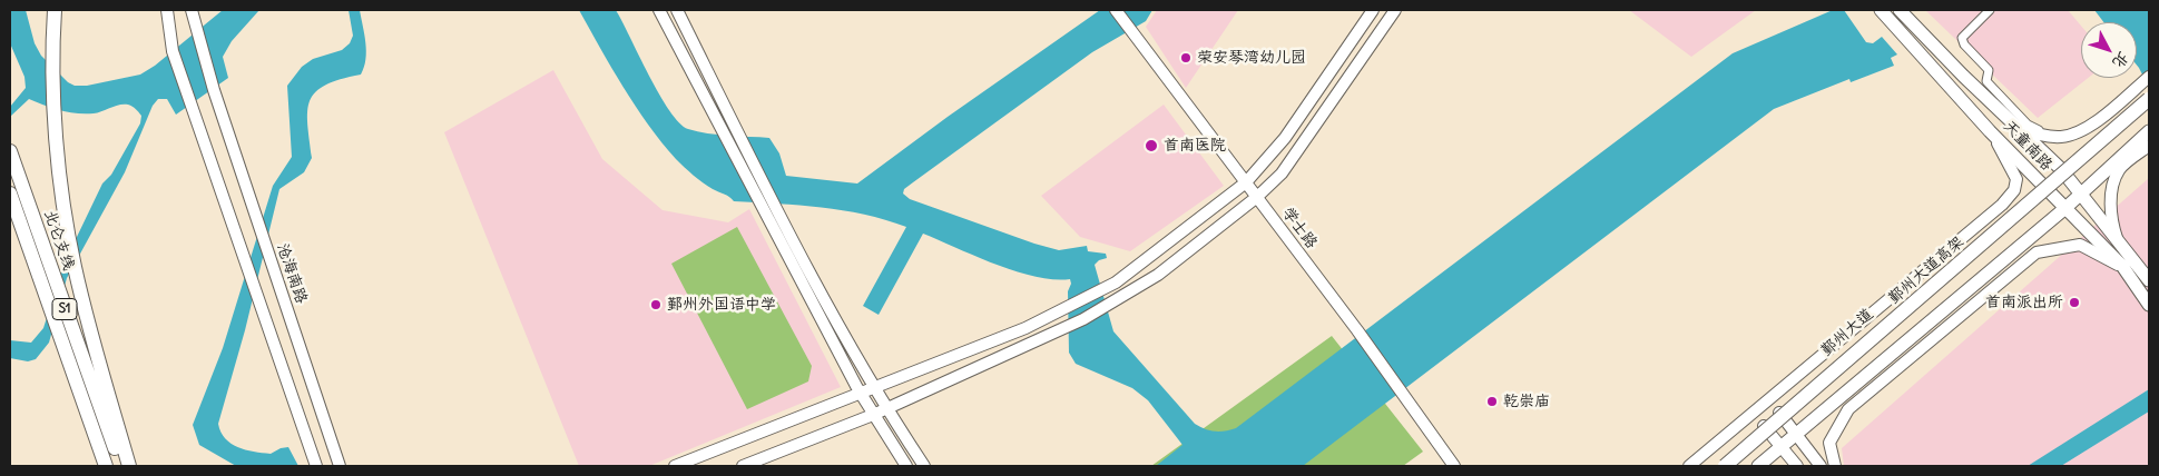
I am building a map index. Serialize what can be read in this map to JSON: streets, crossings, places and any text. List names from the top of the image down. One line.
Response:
{"streets":{"highway":["北仑支线","鄞州大道高架","S1"],"main road":["天童南路","鄞州大道"],"street":["学士路","沧海南路"]},"crossings":[["天童南路","鄞州大道"],["鄞州大道高架","鄞州大道"]],"places":["荣安琴湾幼儿园","首南医院","首南派出所","鄞州外国语中学","乾崇庙"],"north":"bottom right"}
